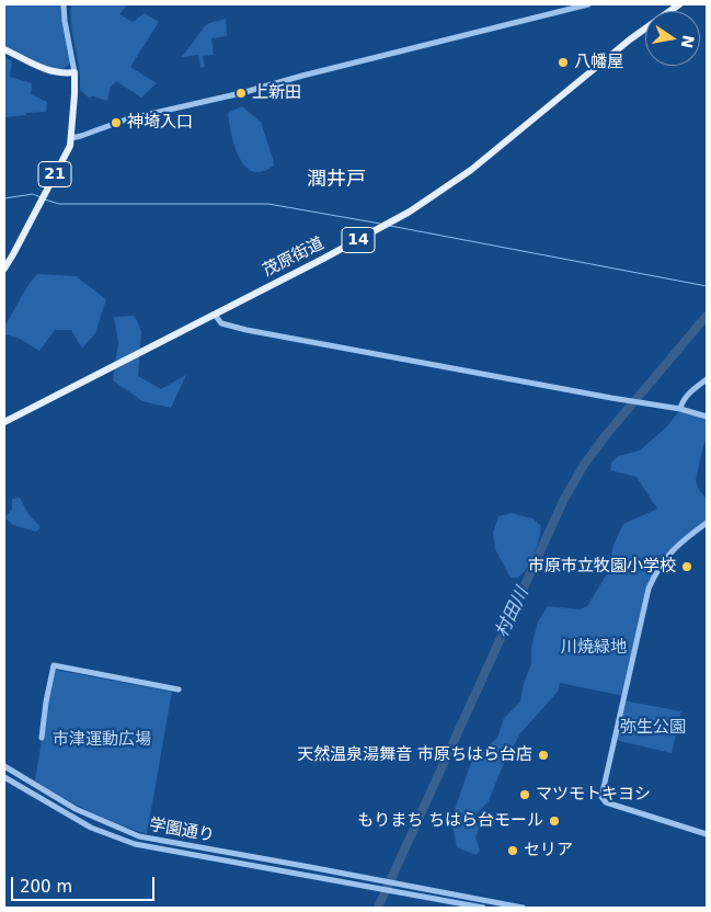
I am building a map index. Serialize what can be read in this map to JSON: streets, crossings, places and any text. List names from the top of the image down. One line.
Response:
{"streets":{"main road":["21","14","茂原街道"],"street":["学園通り"]},"districts":["潤井戸"],"water":["村田川"],"parks":["川焼緑地","弥生公園","市津運動広場"],"places":["八幡屋","上新田","神埼入口","市原市立牧園小学校","天然温泉湯舞音 市原ちはら台店","マツモトキヨシ","もりまち ちはら台モール","セリア"],"scale_bar":"200 m","north":"right"}
